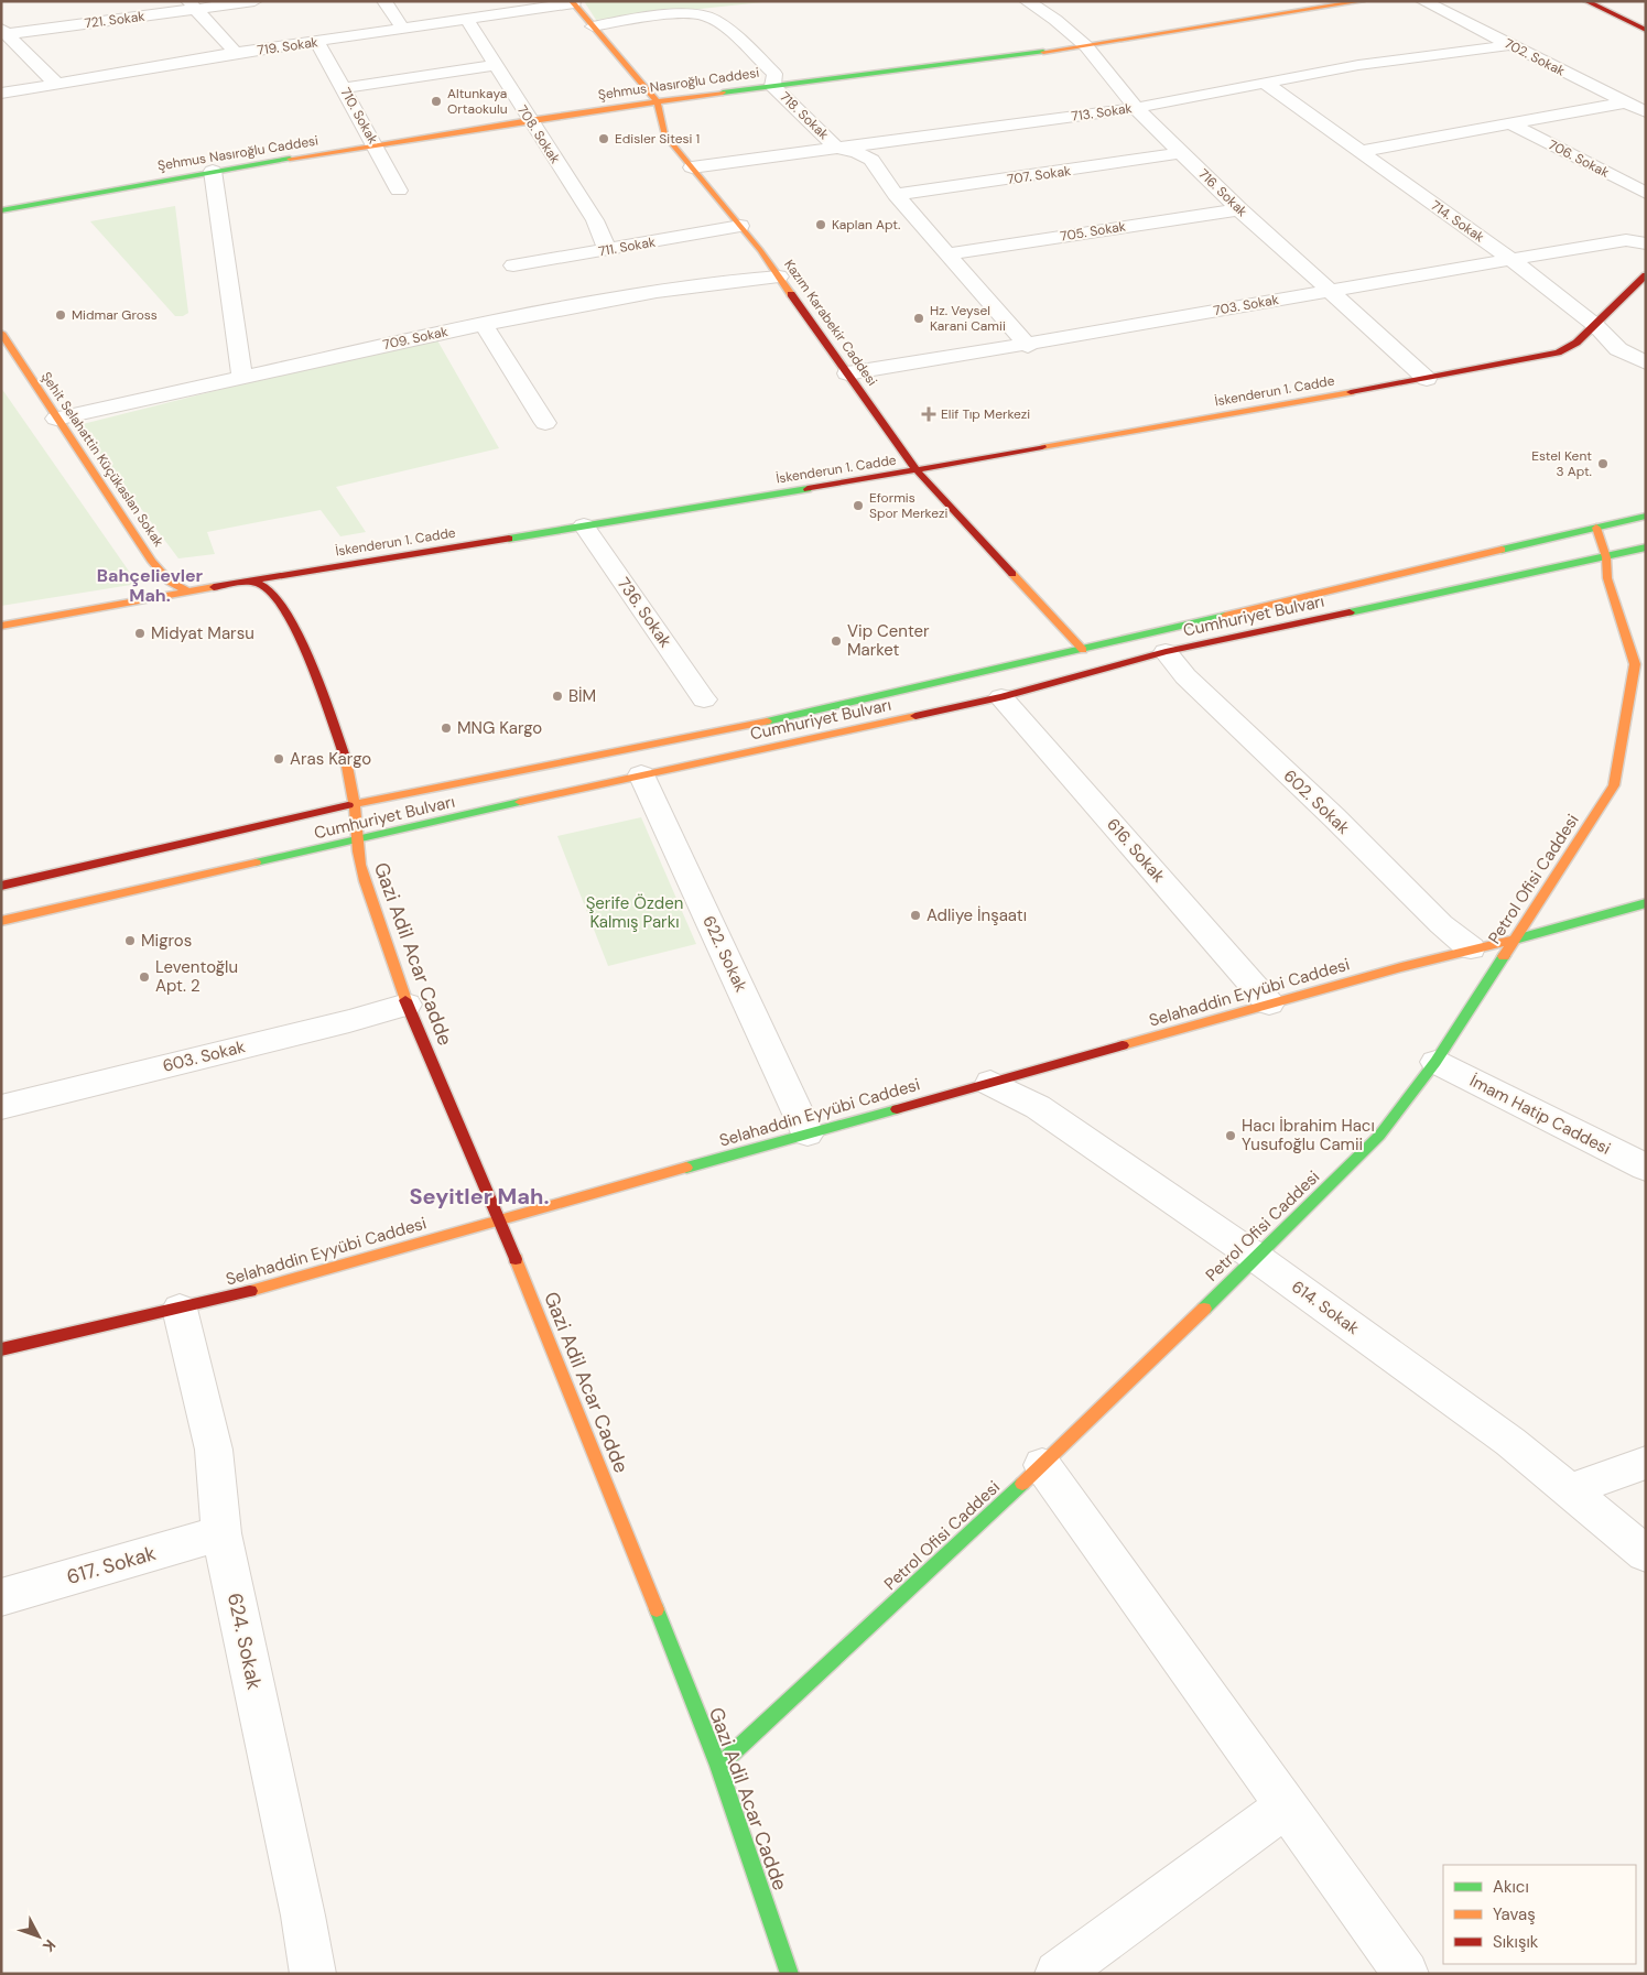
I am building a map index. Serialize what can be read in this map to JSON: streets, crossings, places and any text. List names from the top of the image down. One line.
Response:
{"streets":{"street":["721. Sokak","719. Sokak","702. Sokak","Şehmus Nasıroğlu Caddesi","713. Sokak","710. Sokak","718. Sokak","708. Sokak","706. Sokak","707. Sokak","716. Sokak","714. Sokak","705. Sokak","711. Sokak","703. Sokak","Kazım Karabekir Caddesi","709. Sokak","İskenderun 1. Cadde","Şehit Selahattin Küçükaslan Sokak","736. Sokak","Cumhuriyet Bulvarı","602. Sokak","616. Sokak","Petrol Ofisi Caddesi","Gazi Adil Acar Cadde","622. Sokak","Selahaddin Eyyübi Caddesi","603. Sokak","İmam Hatip Caddesi","614. Sokak","617. Sokak","624. Sokak"]},"crossings":[["719. Sokak","710. Sokak"],["719. Sokak","708. Sokak"],["719. Sokak","Kazım Karabekir Caddesi"],["702. Sokak","713. Sokak"],["Şehmus Nasıroğlu Caddesi","710. Sokak"],["Şehmus Nasıroğlu Caddesi","718. Sokak"],["Şehmus Nasıroğlu Caddesi","708. Sokak"],["Şehmus Nasıroğlu Caddesi","716. Sokak"],["Şehmus Nasıroğlu Caddesi","Kazım Karabekir Caddesi"],["713. Sokak","718. Sokak"],["713. Sokak","716. Sokak"],["713. Sokak","714. Sokak"],["713. Sokak","Kazım Karabekir Caddesi"],["718. Sokak","707. Sokak"],["718. Sokak","705. Sokak"],["718. Sokak","703. Sokak"],["718. Sokak","Kazım Karabekir Caddesi"],["708. Sokak","711. Sokak"],["707. Sokak","716. Sokak"],["716. Sokak","705. Sokak"],["716. Sokak","703. Sokak"],["716. Sokak","İskenderun 1. Cadde"],["714. Sokak","703. Sokak"],["714. Sokak","İskenderun 1. Cadde"],["711. Sokak","Kazım Karabekir Caddesi"],["703. Sokak","Kazım Karabekir Caddesi"],["Kazım Karabekir Caddesi","709. Sokak"],["Kazım Karabekir Caddesi","İskenderun 1. Cadde"],["Kazım Karabekir Caddesi","Cumhuriyet Bulvarı"],["709. Sokak","Şehit Selahattin Küçükaslan Sokak"],["İskenderun 1. Cadde","Şehit Selahattin Küçükaslan Sokak"],["İskenderun 1. Cadde","736. Sokak"],["Cumhuriyet Bulvarı","602. Sokak"],["Cumhuriyet Bulvarı","616. Sokak"],["Cumhuriyet Bulvarı","Petrol Ofisi Caddesi"],["Cumhuriyet Bulvarı","Gazi Adil Acar Cadde"],["Cumhuriyet Bulvarı","622. Sokak"],["602. Sokak","Selahaddin Eyyübi Caddesi"],["616. Sokak","Selahaddin Eyyübi Caddesi"],["Petrol Ofisi Caddesi","Gazi Adil Acar Cadde"],["Petrol Ofisi Caddesi","Selahaddin Eyyübi Caddesi"],["Petrol Ofisi Caddesi","İmam Hatip Caddesi"],["Petrol Ofisi Caddesi","614. Sokak"],["Gazi Adil Acar Cadde","Selahaddin Eyyübi Caddesi"],["Gazi Adil Acar Cadde","603. Sokak"],["622. Sokak","Selahaddin Eyyübi Caddesi"],["Selahaddin Eyyübi Caddesi","614. Sokak"],["Selahaddin Eyyübi Caddesi","624. Sokak"],["617. Sokak","624. Sokak"]],"districts":["Bahçelievler Mah.","Seyitler Mah."],"parks":["Şerife Özden Kalmış Parkı"],"places":{"other":["Altunkaya Ortaokulu","Edisler Sitesi 1","Kaplan Apt.","Midmar Gross","Hz. Veysel Karani Camii","Estel Kent 3 Apt.","Eformis Spor Merkezi","Midyat Marsu","Vip Center Market","BİM","MNG Kargo","Aras Kargo","Adliye İnşaatı","Migros","Leventoğlu Apt. 2","Hacı İbrahim Hacı Yusufoğlu Camii"],"health":["Elif Tıp Merkezi"]},"legend":["Akıcı","Yavaş","Sıkışık"],"north":"bottom right"}
